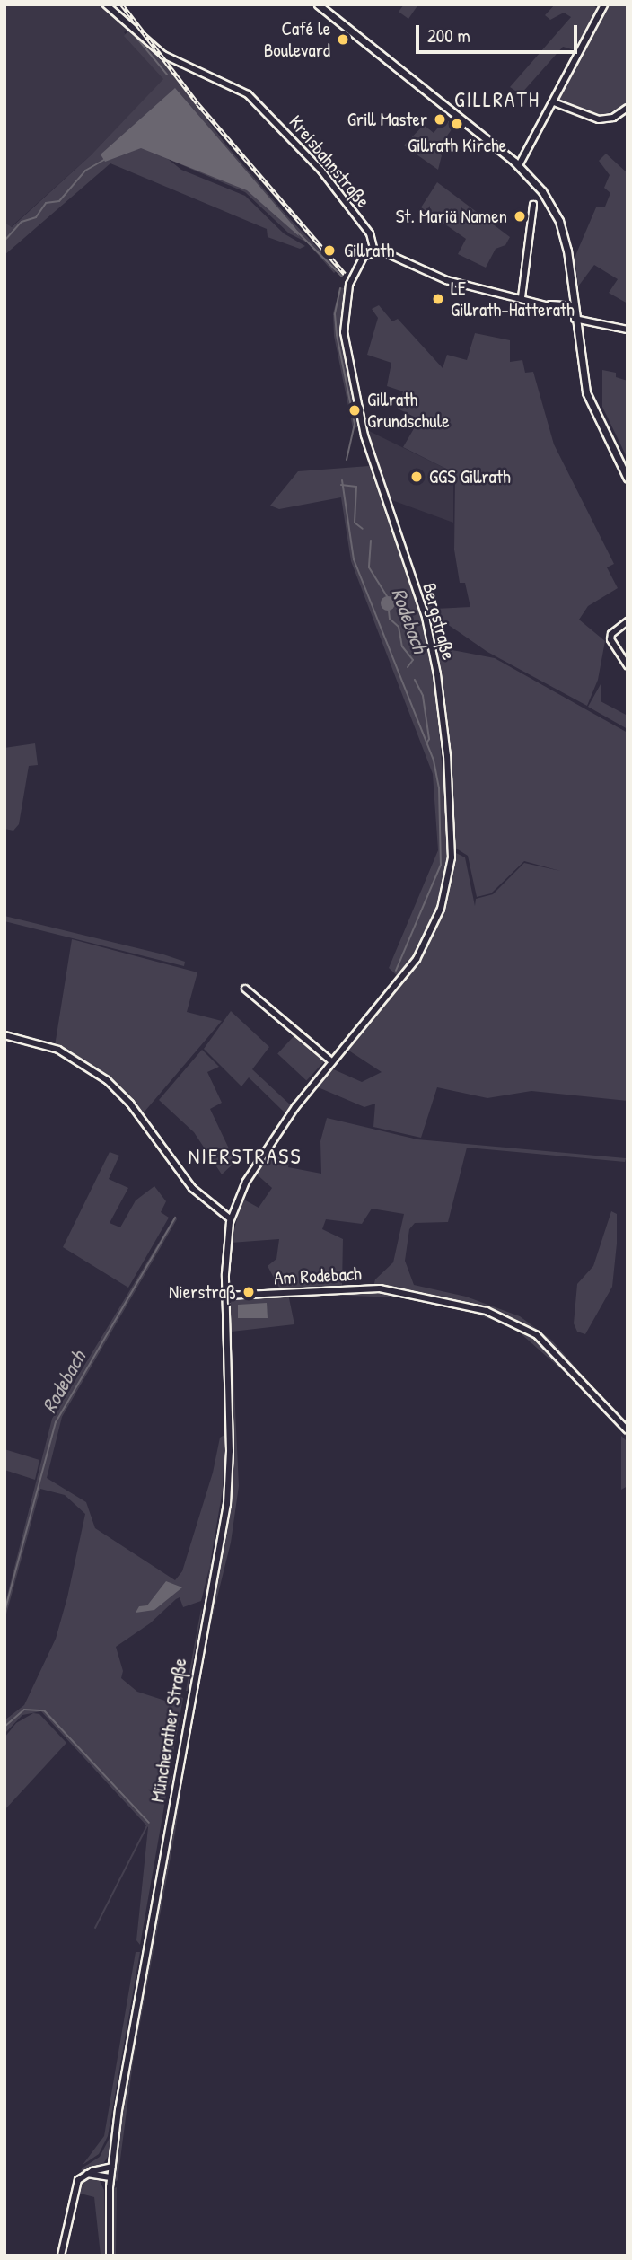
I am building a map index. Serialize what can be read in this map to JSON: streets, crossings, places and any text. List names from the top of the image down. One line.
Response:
{"streets":{"street":["Kreisbahnstraße","Bergstraße","Am Rodebach","Müncherather Straße"]},"crossings":[["Kreisbahnstraße","Bergstraße"],["Am Rodebach","Müncherather Straße"]],"districts":["GILLRATH","NIERSTRASS"],"water":["Rodebach"],"places":["Café le Boulevard","Grill Master","Gillrath Kirche","St. Mariä Namen","Gillrath","LE Gillrath-Hatterath","Gillrath Grundschule","GGS Gillrath","Nierstraß"],"scale_bar":"200 m"}
